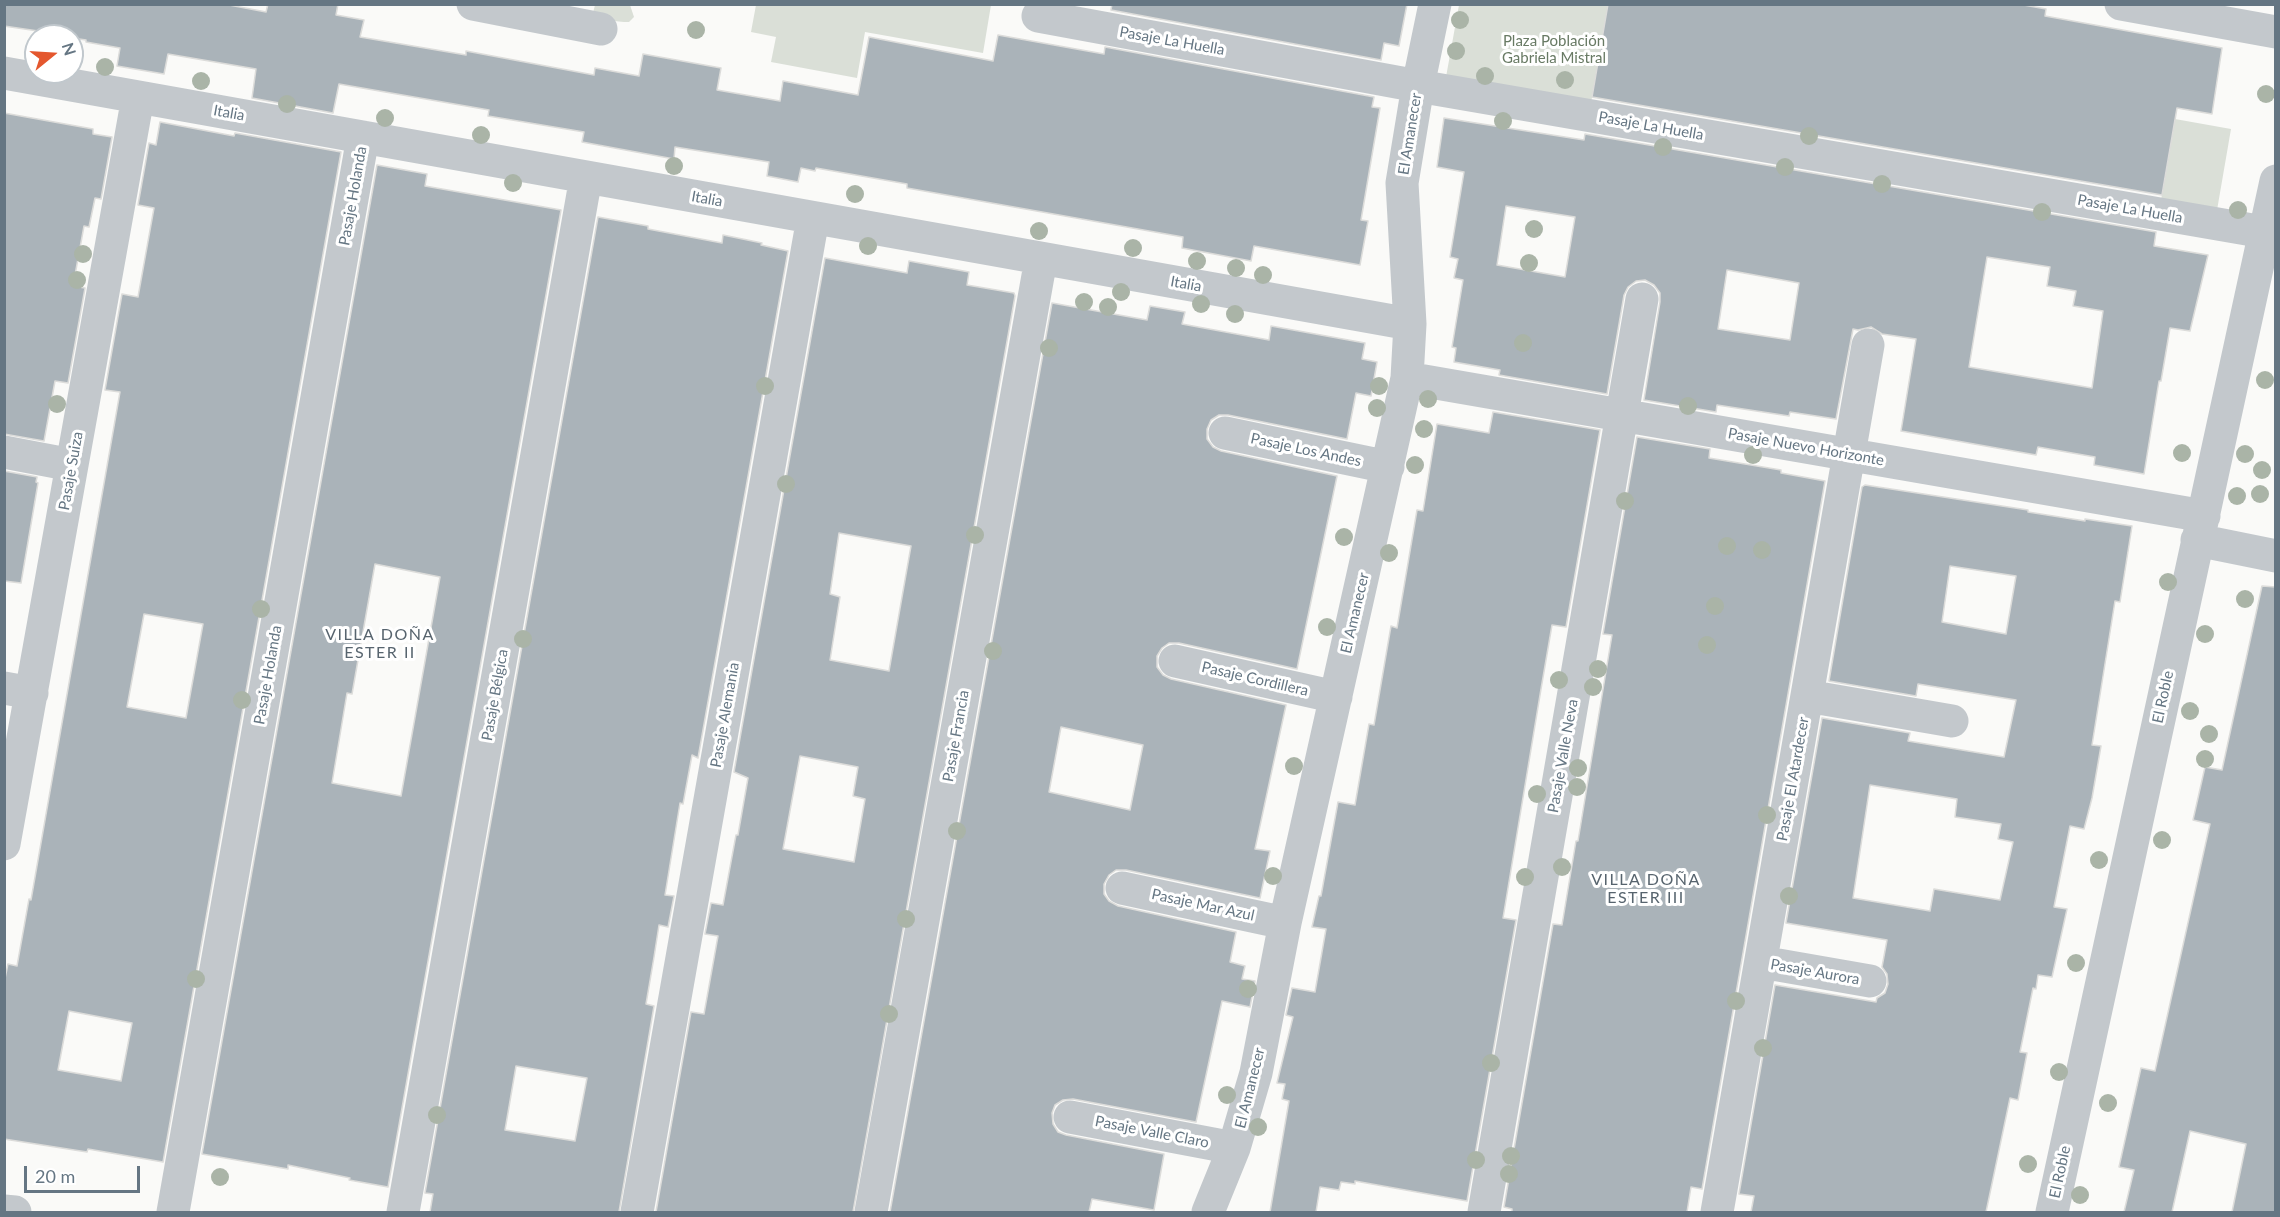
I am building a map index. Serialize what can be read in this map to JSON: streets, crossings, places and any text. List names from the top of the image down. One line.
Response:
{"streets":{"street":["Pasaje La Huella","Italia","El Amanecer","Pasaje Holanda","Pasaje Nuevo Horizonte","Pasaje Los Andes","Pasaje Suiza","Pasaje Cordillera","Pasaje Bélgica","El Roble","Pasaje Alemania","Pasaje Francia","Pasaje Valle Neva","Pasaje El Atardecer","Pasaje Mar Azul","Pasaje Aurora","Pasaje Valle Claro"]},"crossings":[["Pasaje La Huella","El Amanecer"],["Pasaje La Huella","El Roble"],["Italia","El Amanecer"],["Italia","Pasaje Holanda"],["Italia","Pasaje Suiza"],["Italia","Pasaje Bélgica"],["Italia","Pasaje Alemania"],["Italia","Pasaje Francia"],["El Amanecer","Pasaje Nuevo Horizonte"],["El Amanecer","Pasaje Los Andes"],["El Amanecer","Pasaje Cordillera"],["El Amanecer","Pasaje Mar Azul"],["El Amanecer","Pasaje Valle Claro"],["Pasaje Nuevo Horizonte","El Roble"],["Pasaje Nuevo Horizonte","Pasaje Valle Neva"],["Pasaje Nuevo Horizonte","Pasaje El Atardecer"],["Pasaje El Atardecer","Pasaje Aurora"]],"districts":["VILLA DOÑA ESTER II","VILLA DOÑA ESTER III"],"parks":["Plaza Población Gabriela Mistral"],"scale_bar":"20 m","north":"right"}
